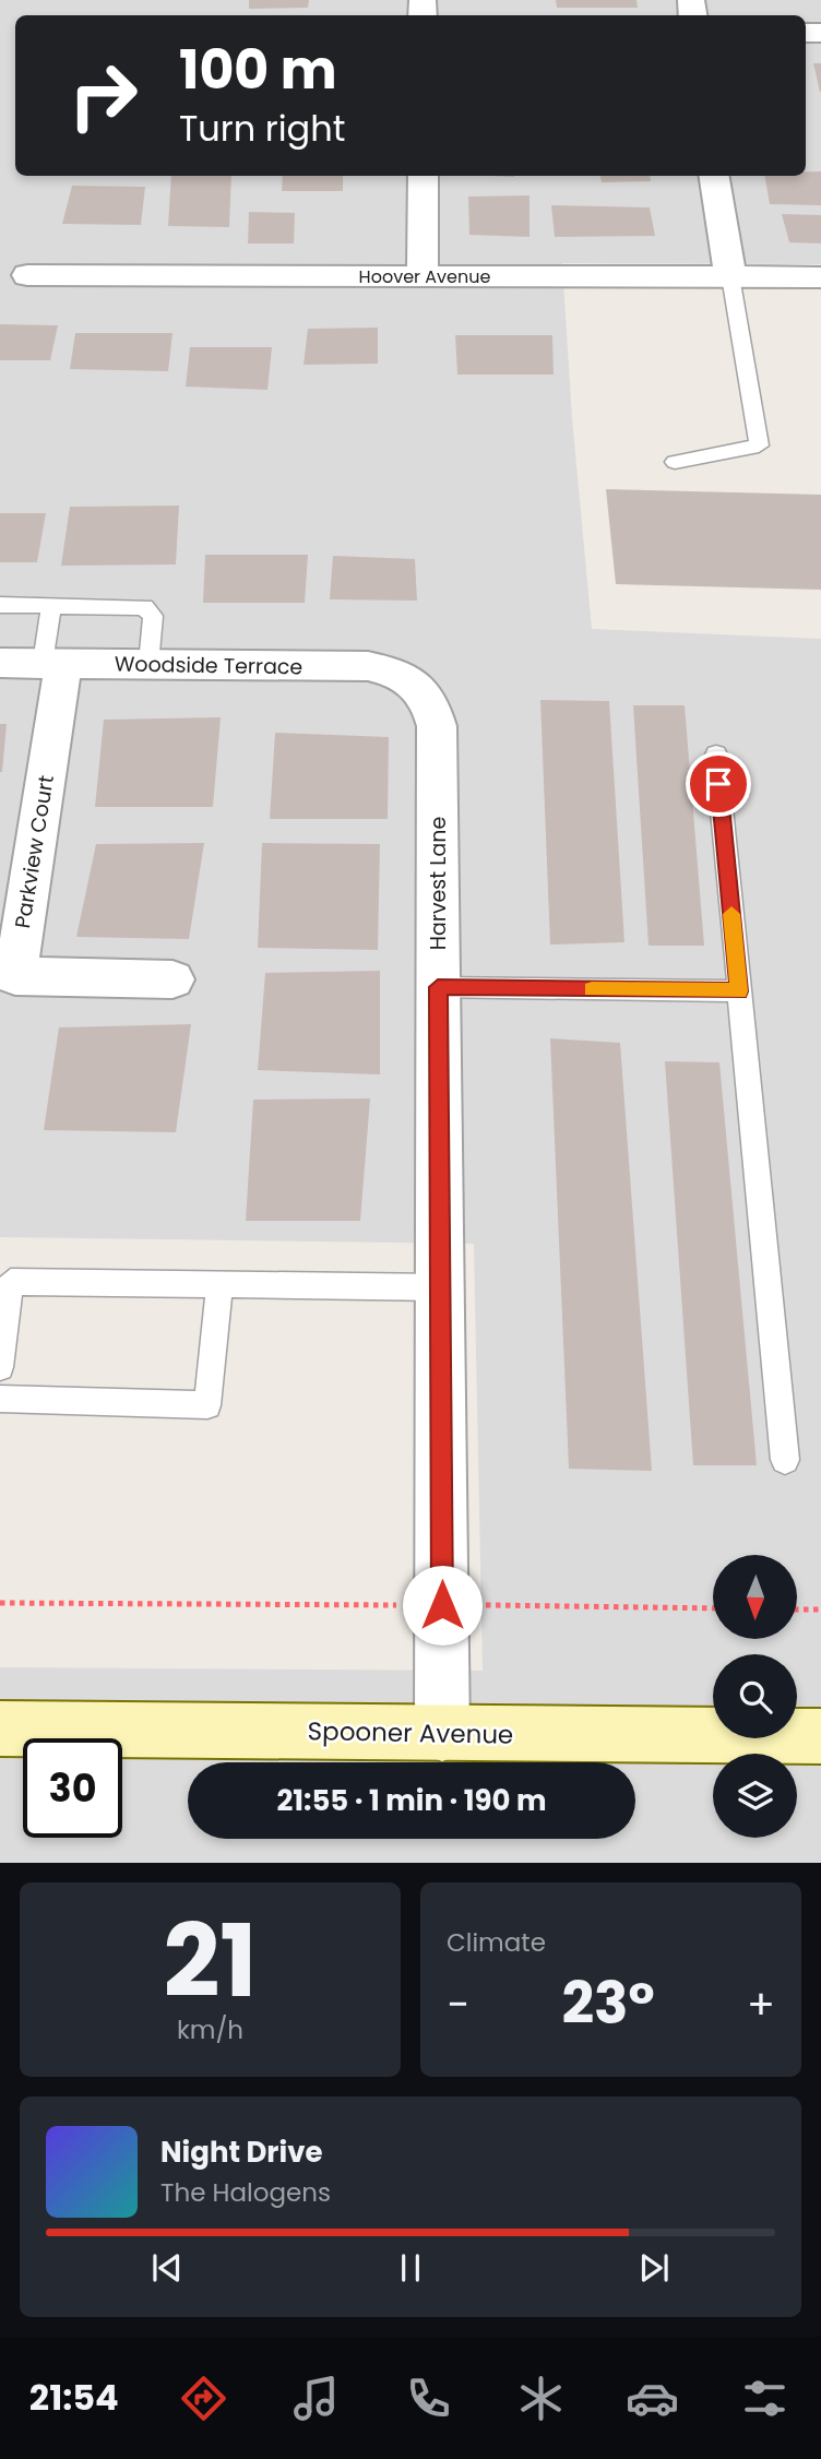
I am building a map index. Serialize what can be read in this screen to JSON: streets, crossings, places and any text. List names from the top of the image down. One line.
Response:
{"streets":{"street":["Hoover Avenue","Woodside Terrace","Parkview Court","Harvest Lane","Spooner Avenue"]},"crossings":[["Woodside Terrace","Parkview Court"],["Woodside Terrace","Harvest Lane"],["Harvest Lane","Spooner Avenue"]],"north":"bottom","page":{"turn":["100 m","Turn right"],"limit":"30","trip":"21:55 · 1 min · 190 m","tile":[["21","km/h"],"Climate"],"heat":["−","23°","+"],"song":["Night Drive","The Halogens"],"tabs":"21:54"}}
